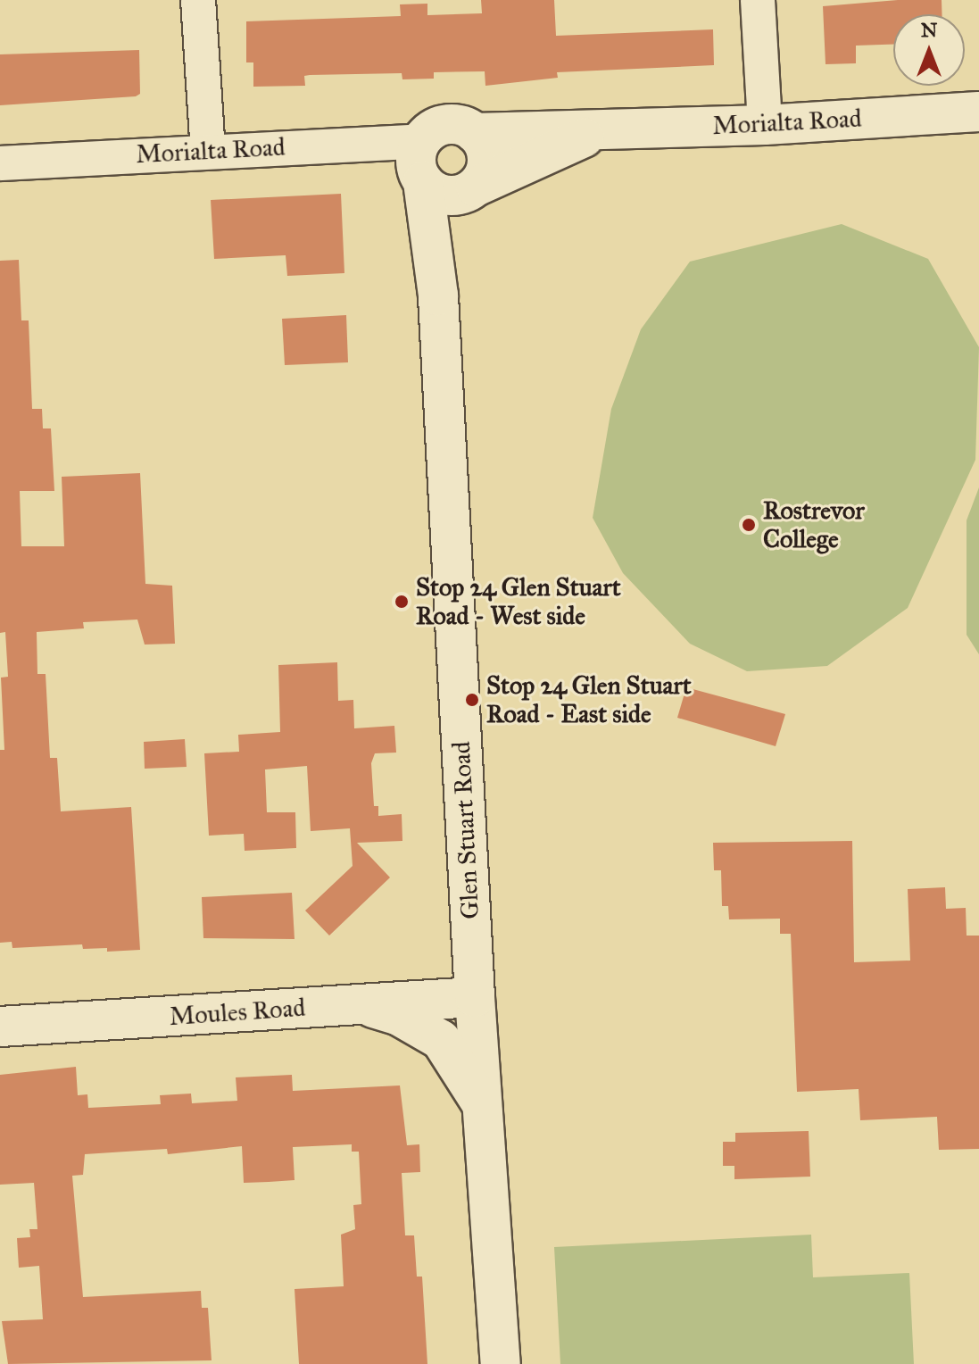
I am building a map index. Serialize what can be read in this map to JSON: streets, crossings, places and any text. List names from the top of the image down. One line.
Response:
{"streets":{"main road":["Morialta Road","Glen Stuart Road","Moules Road"]},"crossings":[["Morialta Road","Glen Stuart Road"],["Glen Stuart Road","Moules Road"]],"places":["Rostrevor College","Stop 24 Glen Stuart Road - West side","Stop 24 Glen Stuart Road - East side"],"north":"top"}
